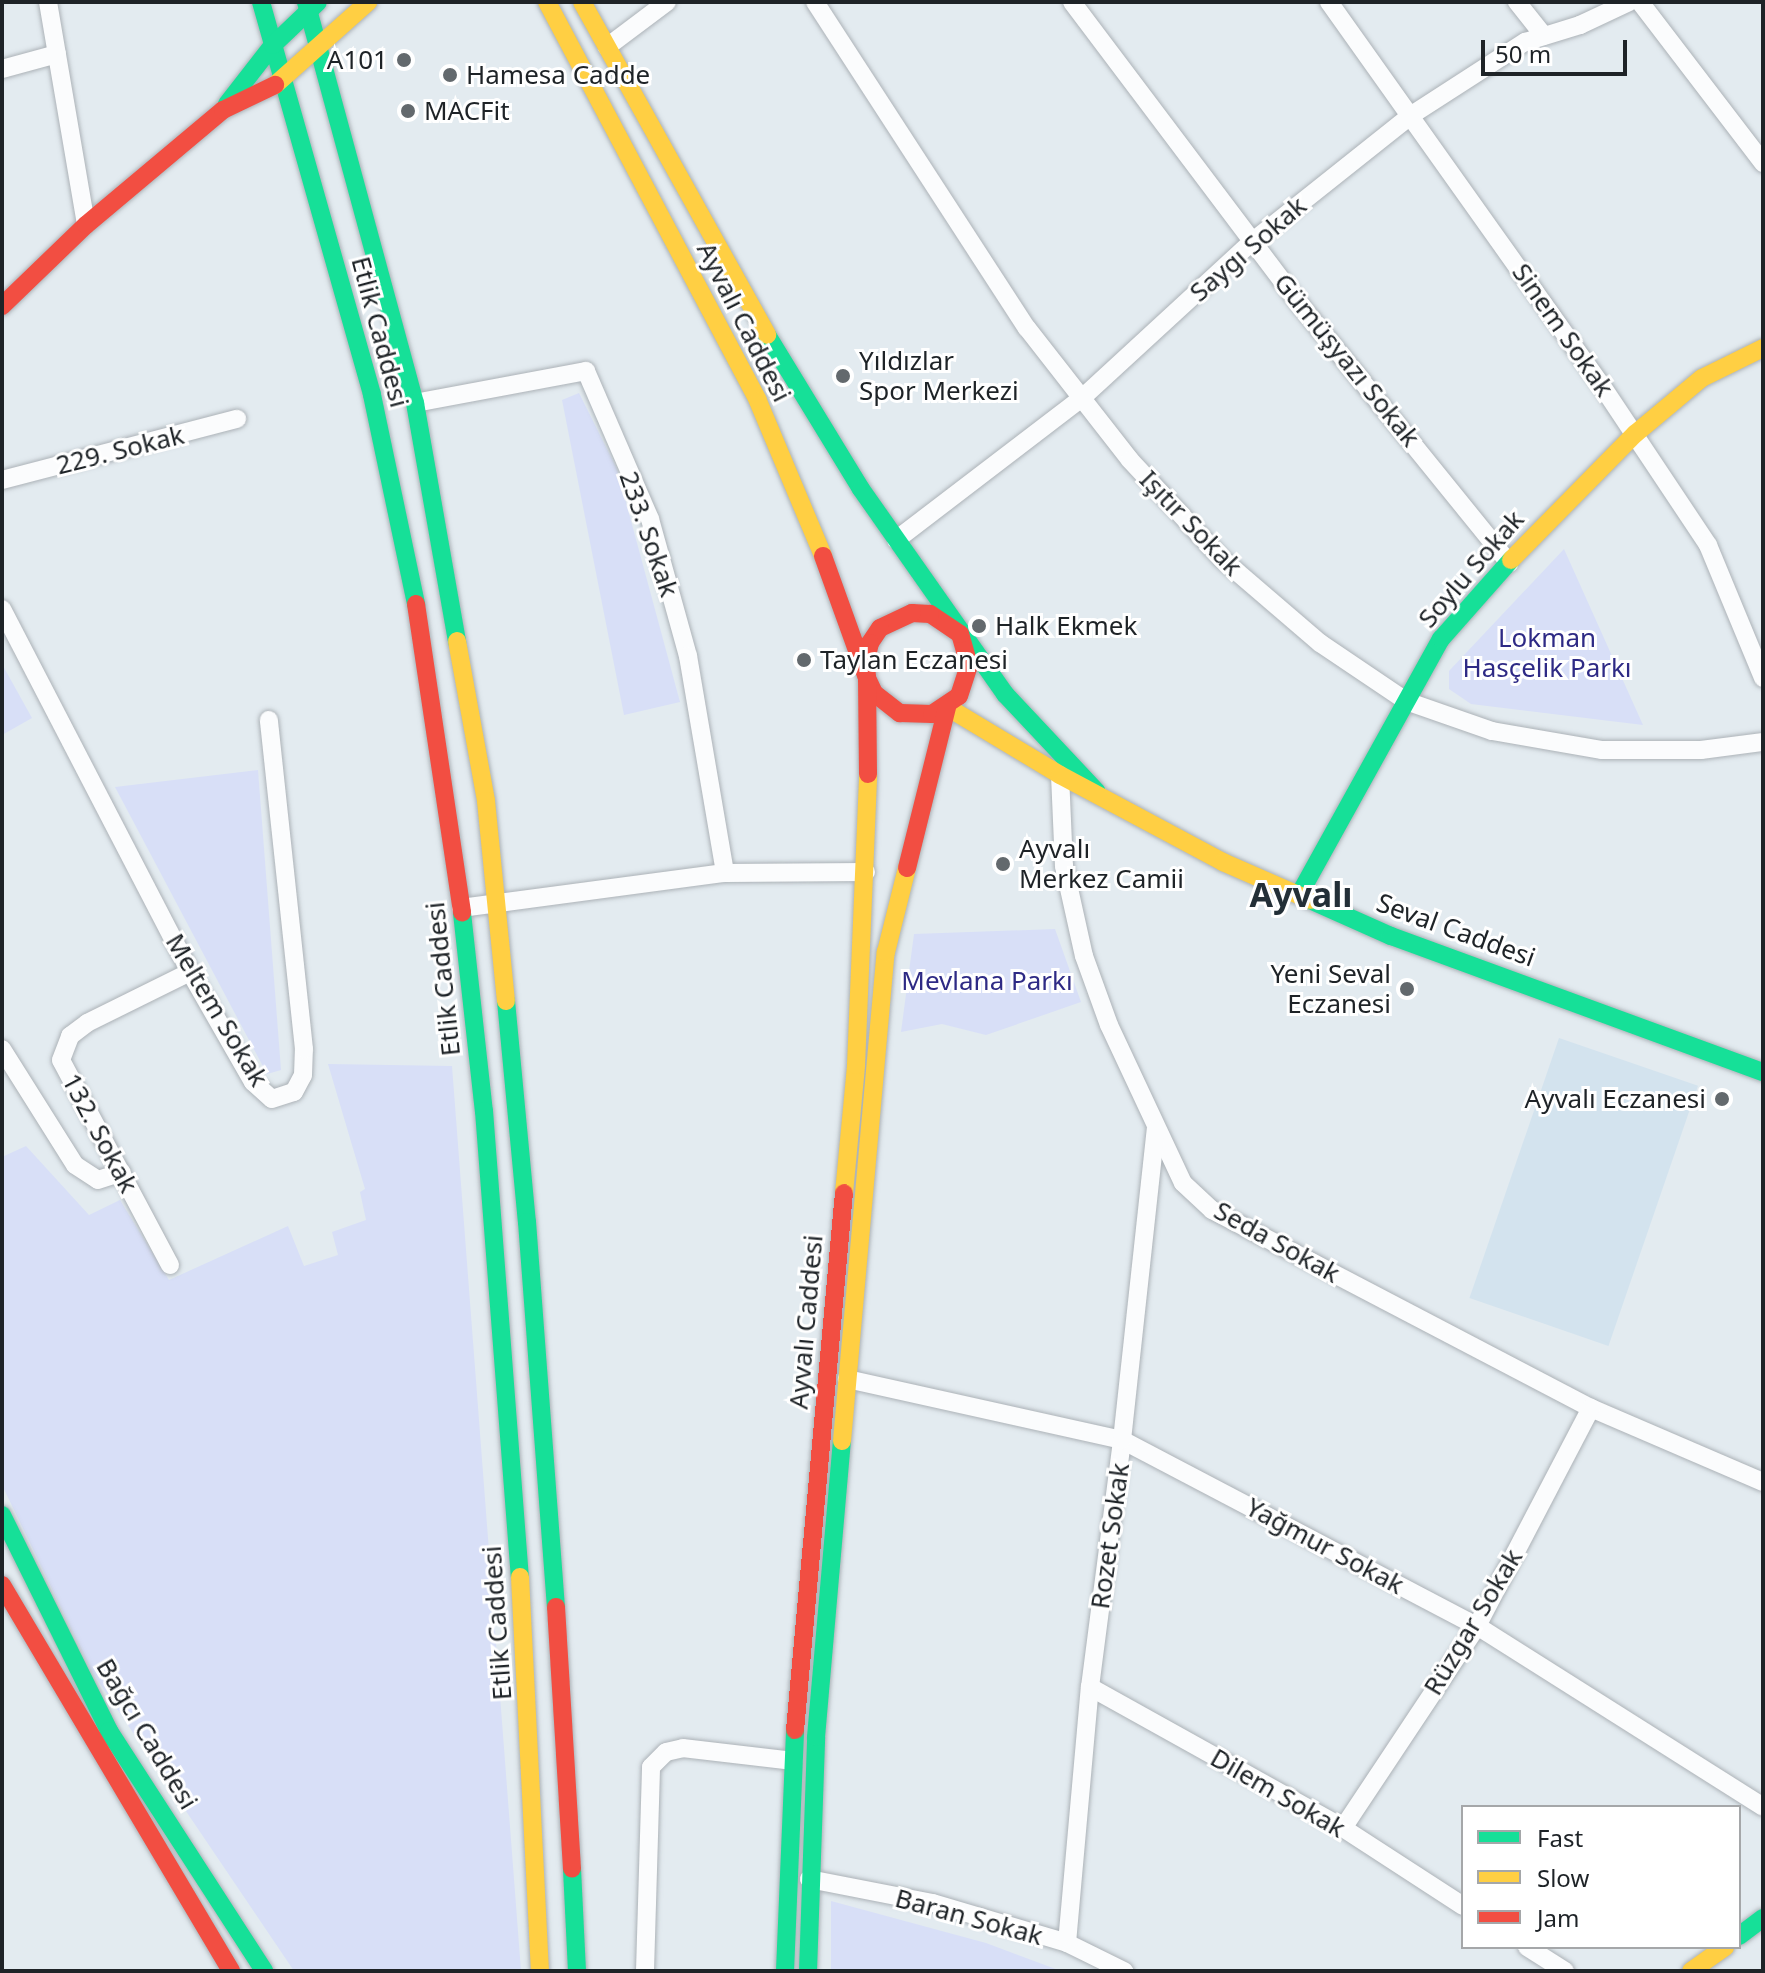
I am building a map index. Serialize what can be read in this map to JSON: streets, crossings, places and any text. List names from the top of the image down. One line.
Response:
{"streets":{"main road":["Ayvalı Caddesi","Etlik Caddesi","Soylu Sokak","Seval Caddesi","Bağcı Caddesi"],"street":["Saygı Sokak","Sinem Sokak","Gümüşyazı Sokak","229. Sokak","Işıtır Sokak","233. Sokak","Meltem Sokak","132. Sokak","Seda Sokak","Rozet Sokak","Yağmur Sokak","Rüzgar Sokak","Dilem Sokak","Baran Sokak"]},"crossings":[["Saygı Sokak","Ayvalı Caddesi"],["Saygı Sokak","Sinem Sokak"],["Saygı Sokak","Gümüşyazı Sokak"],["Saygı Sokak","Işıtır Sokak"],["Ayvalı Caddesi","Seval Caddesi"],["Ayvalı Caddesi","Yağmur Sokak"],["Ayvalı Caddesi","Baran Sokak"],["Sinem Sokak","Soylu Sokak"],["Etlik Caddesi","233. Sokak"],["Gümüşyazı Sokak","Soylu Sokak"],["Işıtır Sokak","Soylu Sokak"],["Soylu Sokak","Seval Caddesi"],["Seval Caddesi","Seda Sokak"],["Meltem Sokak","132. Sokak"],["Seda Sokak","Rozet Sokak"],["Seda Sokak","Rüzgar Sokak"],["Rozet Sokak","Yağmur Sokak"],["Rozet Sokak","Dilem Sokak"],["Rozet Sokak","Baran Sokak"],["Yağmur Sokak","Rüzgar Sokak"],["Rüzgar Sokak","Dilem Sokak"]],"districts":["Ayvalı"],"parks":["Lokman Hasçelik Parkı","Mevlana Parkı"],"places":["A101","Hamesa Cadde","MACFit","Yıldızlar Spor Merkezi","Halk Ekmek","Taylan Eczanesi","Ayvalı Merkez Camii","Yeni Seval Eczanesi","Ayvalı Eczanesi"],"legend":["Fast","Slow","Jam"],"scale_bar":"50 m"}
